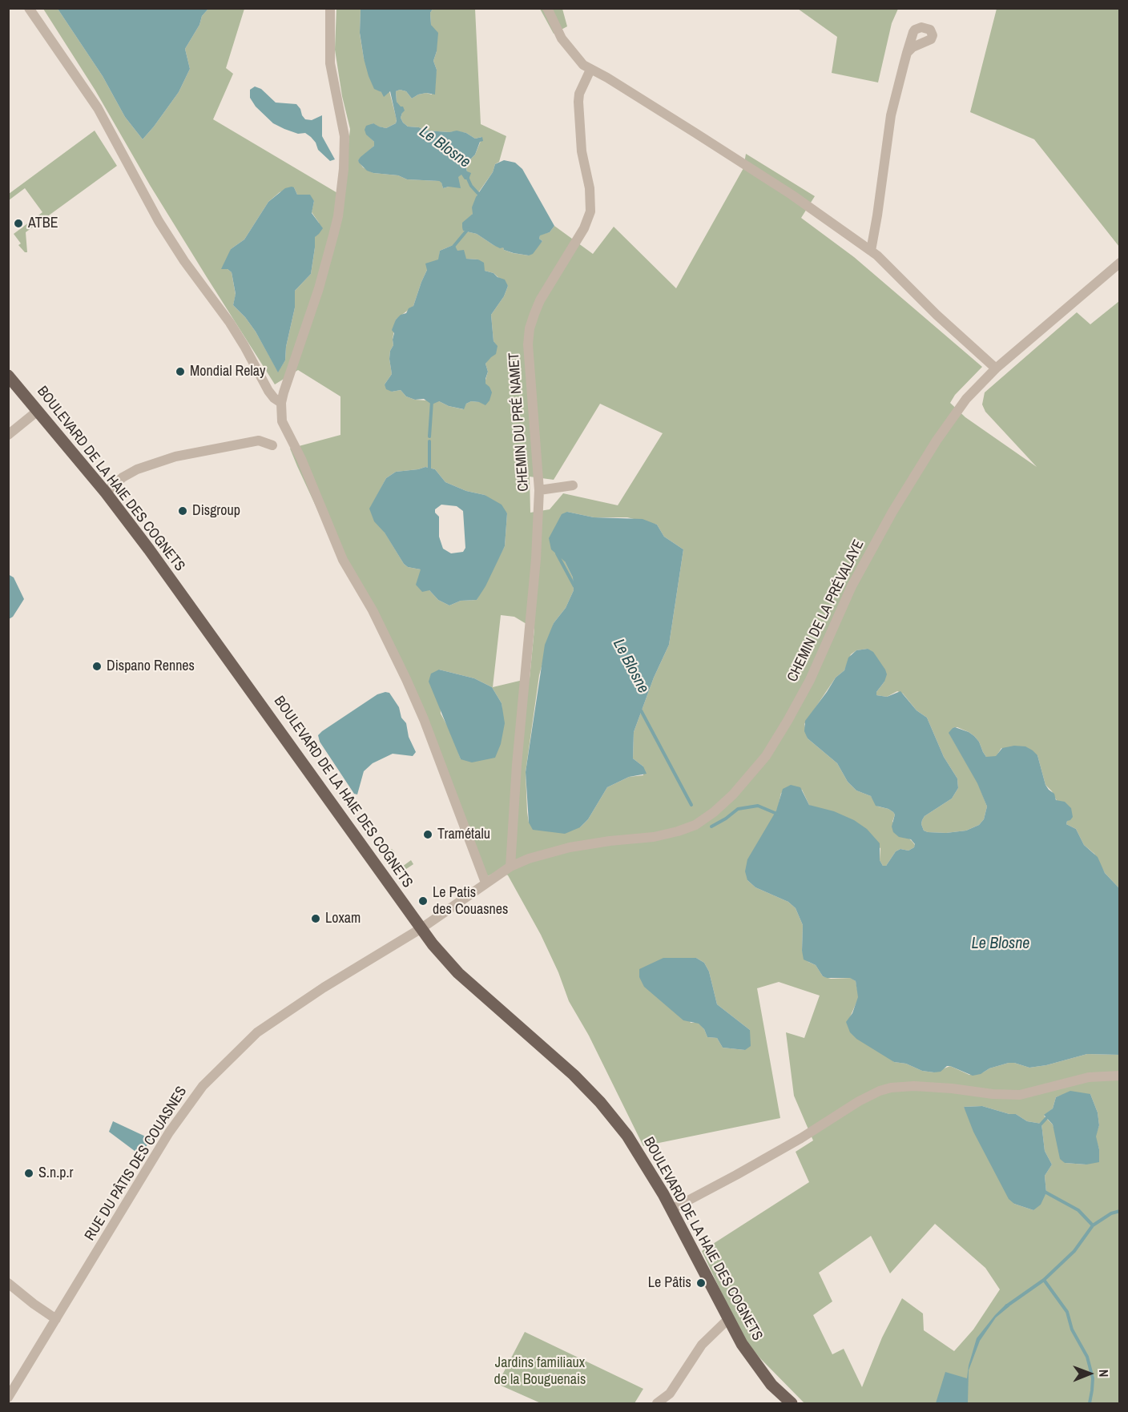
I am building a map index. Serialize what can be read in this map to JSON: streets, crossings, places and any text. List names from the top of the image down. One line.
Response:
{"streets":{"main road":["BOULEVARD DE LA HAIE DES COGNETS"],"street":["CHEMIN DU PRÉ NAMET","CHEMIN DE LA PRÉVALAYE","RUE DU PÂTIS DES COUASNES"]},"crossings":[["CHEMIN DU PRÉ NAMET","RUE DU PÂTIS DES COUASNES"],["BOULEVARD DE LA HAIE DES COGNETS","RUE DU PÂTIS DES COUASNES"],["CHEMIN DE LA PRÉVALAYE","RUE DU PÂTIS DES COUASNES"]],"water":["Le Blosne"],"parks":["Jardins familiaux de la Bouguenais"],"places":["ATBE","Mondial Relay","Disgroup","Dispano Rennes","Tramétalu","Le Patis des Couasnes","Loxam","S.n.p.r","Le Pâtis"],"north":"right"}
